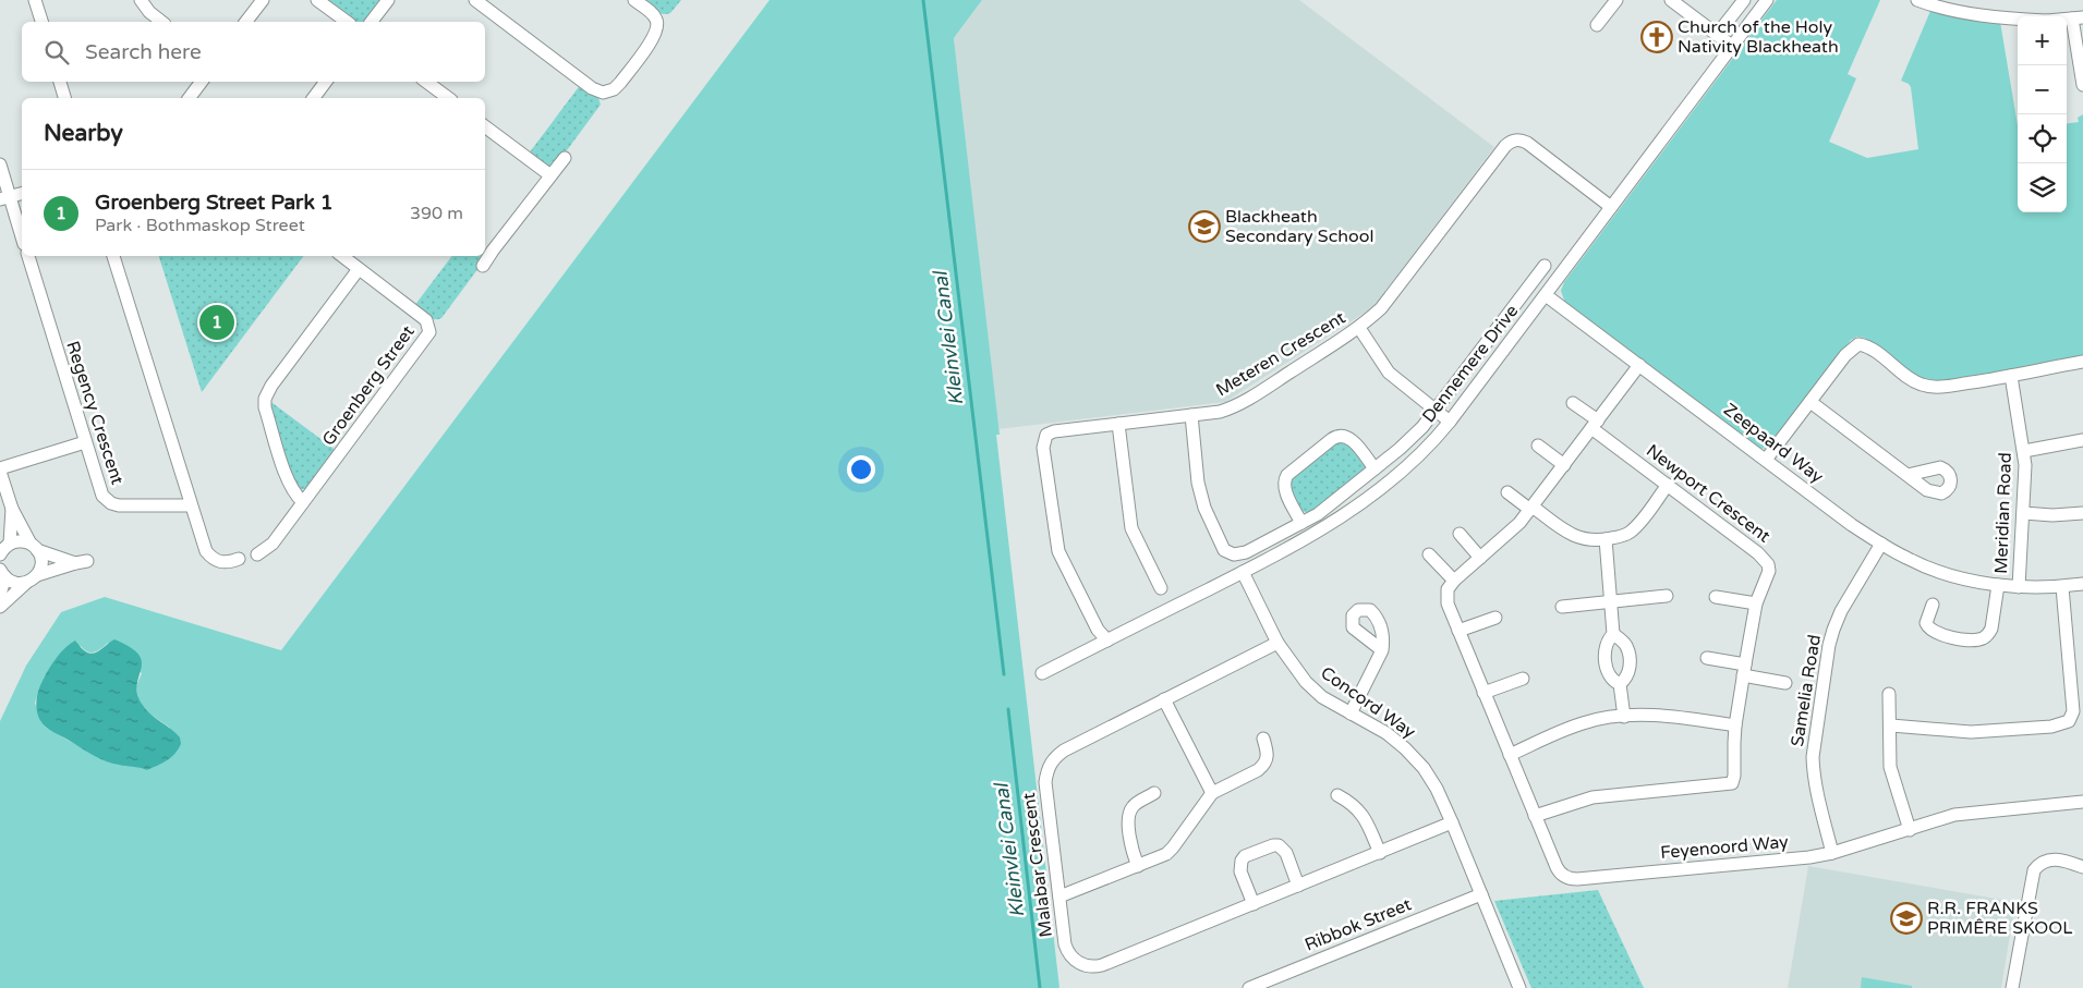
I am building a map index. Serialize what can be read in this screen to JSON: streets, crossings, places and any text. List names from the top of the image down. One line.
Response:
{"streets":{"street":["Meteren Crescent","Dennemere Drive","Groenberg Street","Regency Crescent","Zeepaard Way","Newport Crescent","Meridian Road","Samelia Road","Concord Way","Feyenoord Way","Malabar Crescent","Ribbok Street"]},"crossings":[["Meteren Crescent","Dennemere Drive"],["Dennemere Drive","Zeepaard Way"],["Dennemere Drive","Concord Way"],["Zeepaard Way","Meridian Road"],["Zeepaard Way","Samelia Road"],["Newport Crescent","Feyenoord Way"],["Samelia Road","Feyenoord Way"],["Concord Way","Malabar Crescent"],["Concord Way","Ribbok Street"]],"water":["Kleinvlei Canal"],"places":{"church":["Church of the Holy Nativity Blackheath"],"school or university":["Blackheath Secondary School","R.R. FRANKS PRIMÊRE SKOOL"]},"page":{"map_buttons":["+","−"],"search":"Search here","heading":"Nearby","list":[{"mark":"1","name":"Groenberg Street Park 1","note":"Park · Bothmaskop Street","value":"390 m"}],"pins":"1"}}
